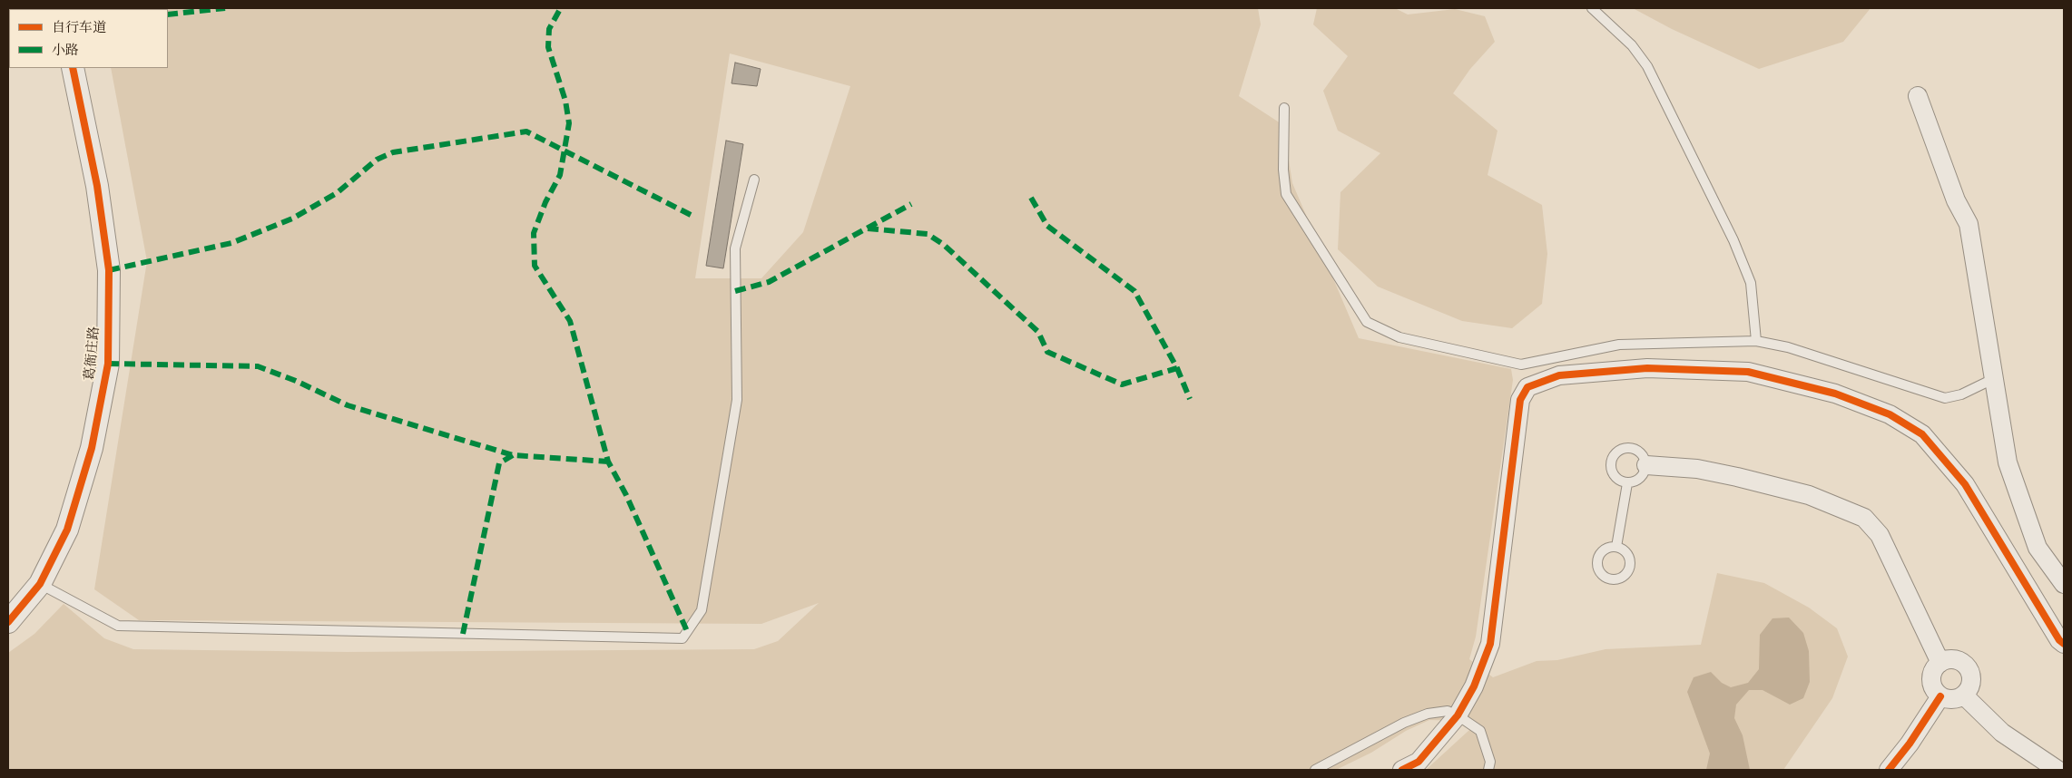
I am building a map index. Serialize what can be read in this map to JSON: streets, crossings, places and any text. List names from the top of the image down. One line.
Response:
{"streets":{"street":["葛衙庄路"]},"legend":["自行车道","小路"]}
